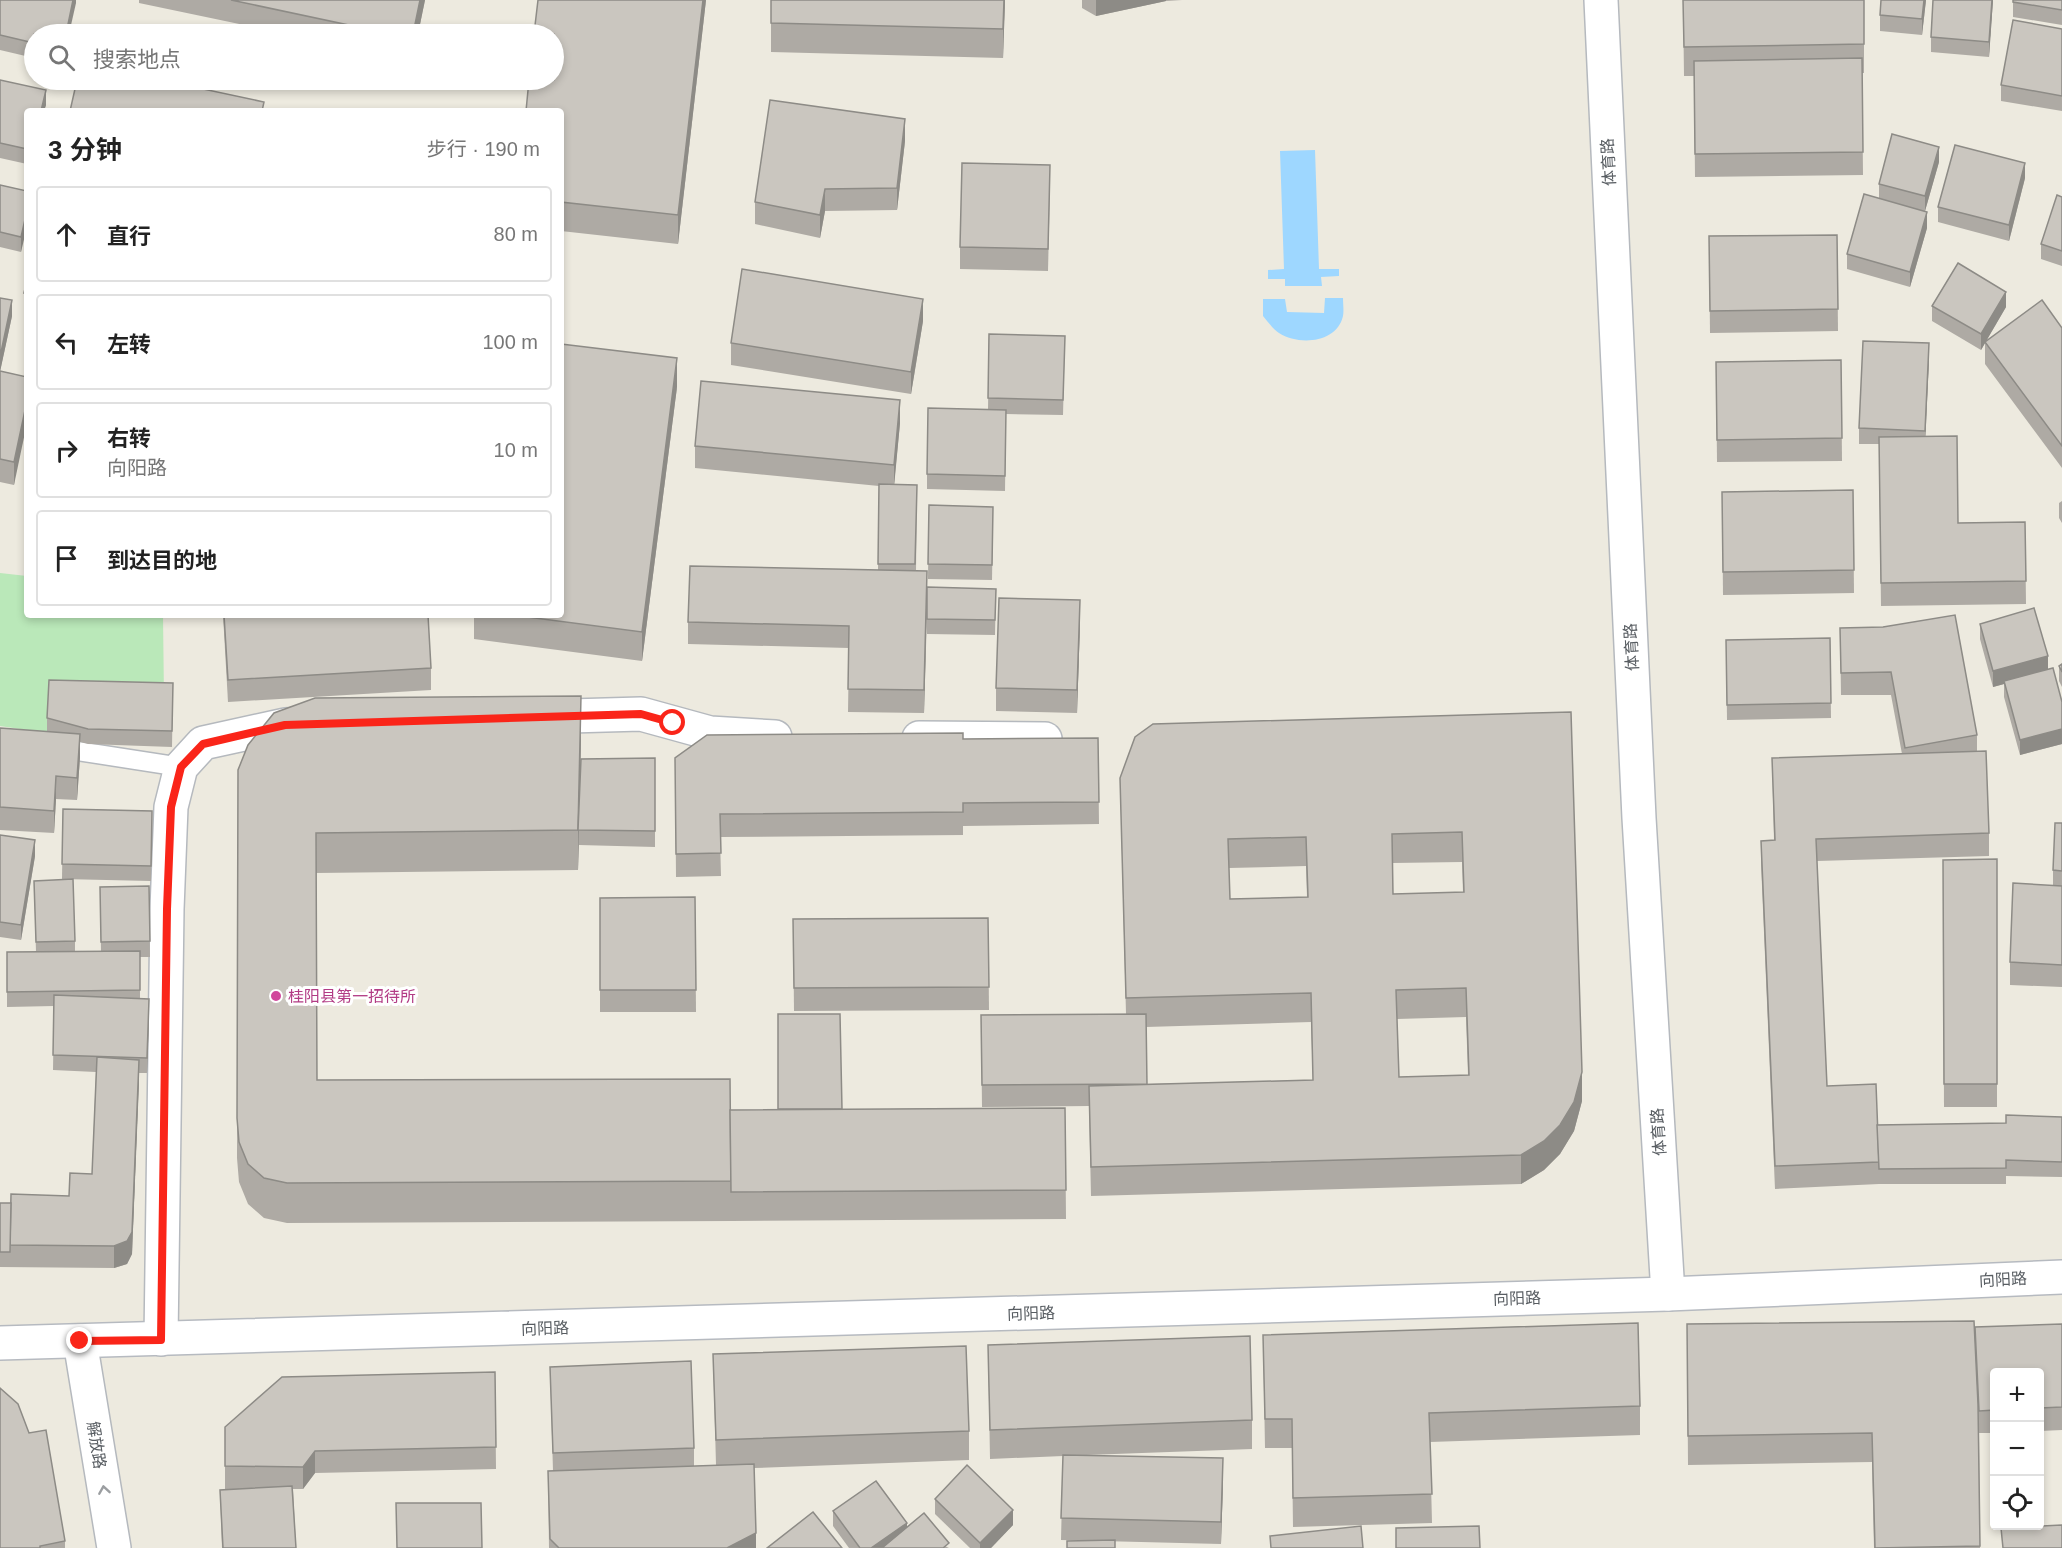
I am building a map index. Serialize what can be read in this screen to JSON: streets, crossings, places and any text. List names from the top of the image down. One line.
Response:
{"streets":{"street":["体育路","向阳路","解放路"]},"crossings":[["体育路","向阳路"],["向阳路","解放路"]],"one_way":["解放路"],"places":["桂阳县第一招待所"],"page":{"search":"搜索地点","heading":["3 分钟","步行 · 190 m"],"list":[["直行","80 m"],["左转","100 m"],["右转","向阳路","10 m"],"到达目的地"],"map_buttons":["+","−"]}}
